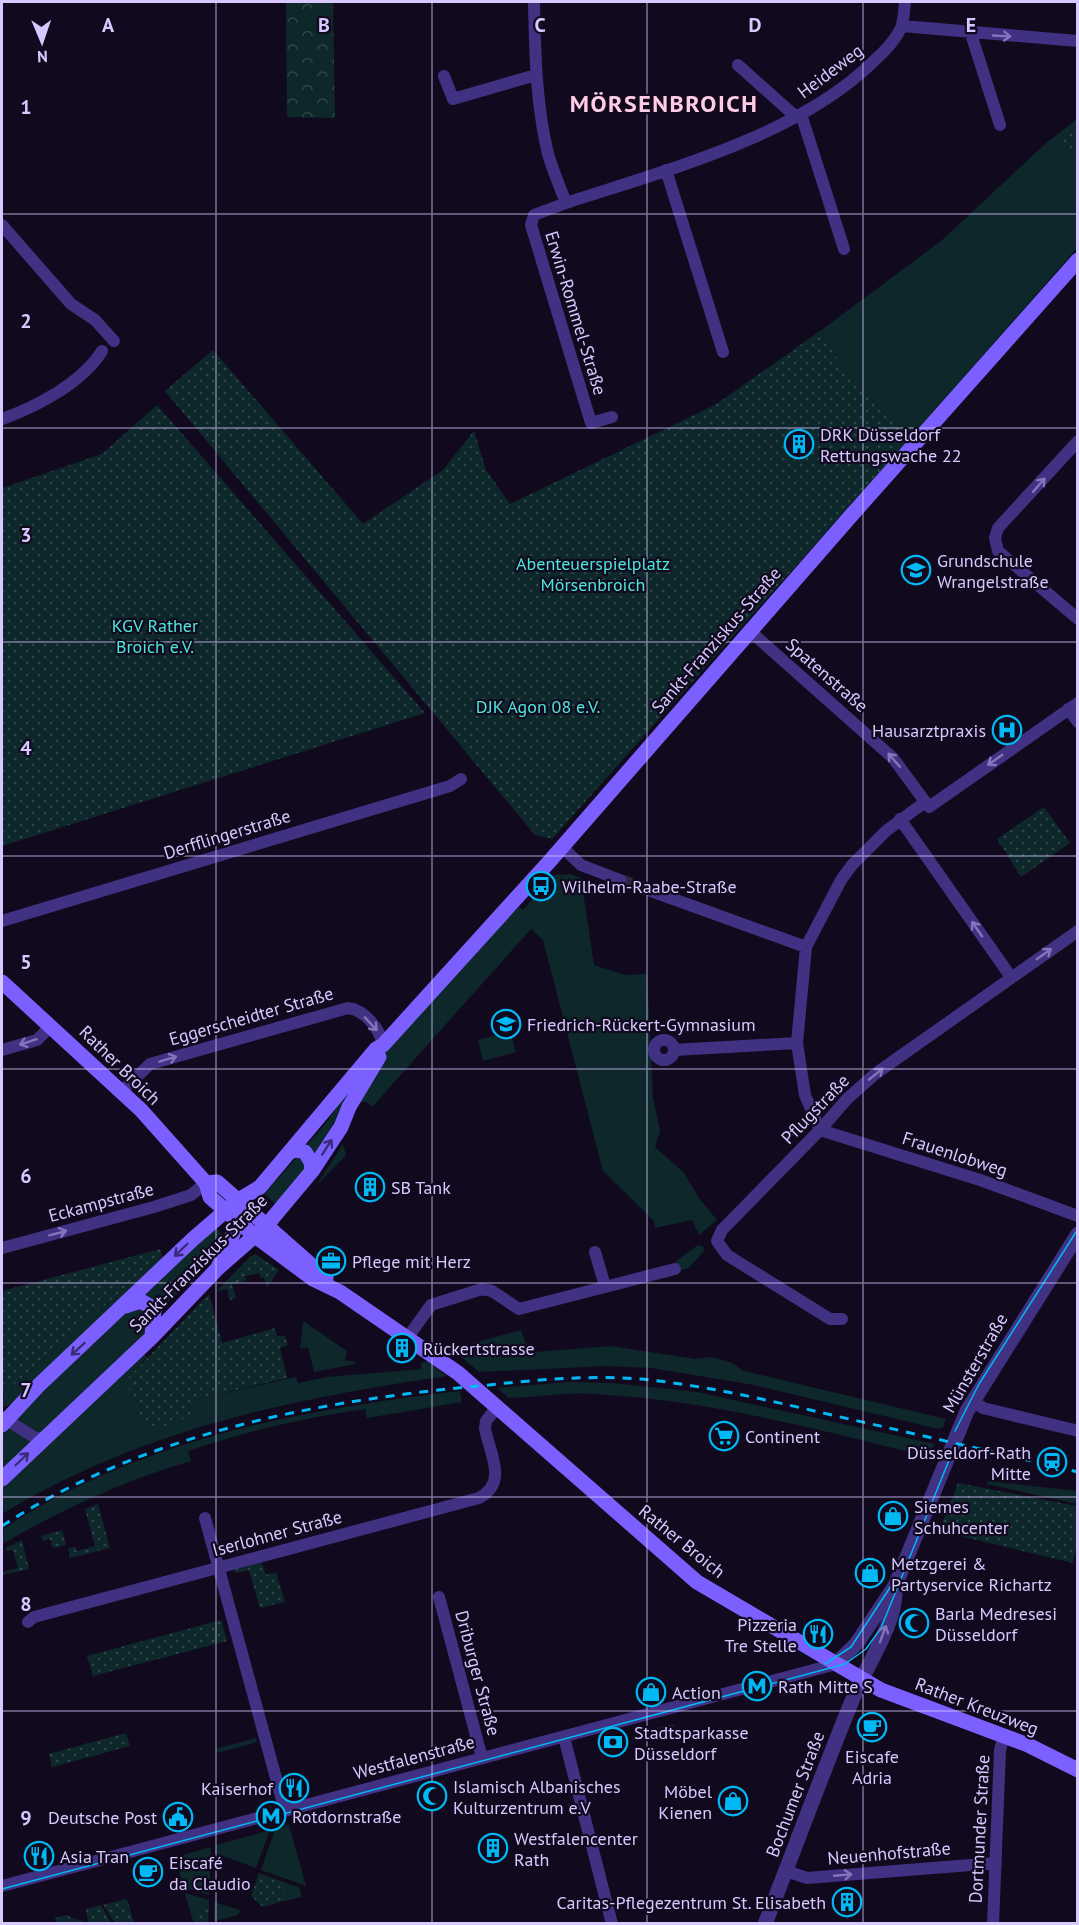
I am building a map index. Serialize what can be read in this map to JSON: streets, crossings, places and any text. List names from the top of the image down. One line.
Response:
{"streets":{"main road":["Sankt-Franziskus-Straße","Rather Broich","Rather Kreuzweg"],"street":["Heideweg","Erwin-Rommel-Straße","Spatenstraße","Derfflingerstraße","Eggerscheidter Straße","Pflugstraße","Frauenlobweg","Eckampstraße","Münsterstraße","Iserlohner Straße","Driburger Straße","Westfalenstraße","Bochumer Straße","Dortmunder Straße","Neuenhofstraße"]},"crossings":[["Heideweg","Erwin-Rommel-Straße"],["Sankt-Franziskus-Straße","Spatenstraße"],["Sankt-Franziskus-Straße","Eggerscheidter Straße"],["Sankt-Franziskus-Straße","Rather Broich"],["Eggerscheidter Straße","Rather Broich"],["Rather Broich","Eckampstraße"],["Rather Broich","Münsterstraße"],["Rather Broich","Iserlohner Straße"],["Rather Broich","Rather Kreuzweg"],["Rather Broich","Westfalenstraße"],["Rather Broich","Bochumer Straße"],["Pflugstraße","Frauenlobweg"],["Münsterstraße","Rather Kreuzweg"],["Münsterstraße","Westfalenstraße"],["Münsterstraße","Bochumer Straße"],["Driburger Straße","Westfalenstraße"],["Rather Kreuzweg","Bochumer Straße"],["Rather Kreuzweg","Dortmunder Straße"],["Bochumer Straße","Neuenhofstraße"],["Dortmunder Straße","Neuenhofstraße"]],"one_way":["Spatenstraße","Eggerscheidter Straße","Pflugstraße","Eckampstraße","Neuenhofstraße"],"districts":["MÖRSENBROICH"],"parks":["Abenteuerspielplatz Mörsenbroich","KGV Rather Broich e.V.","DJK Agon 08 e.V."],"places":{"building":["DRK Düsseldorf Rettungswache 22","SB Tank","Rückertstrasse","Westfalencenter Rath","Caritas-Pflegezentrum St. Elisabeth"],"school or university":["Grundschule Wrangelstraße","Friedrich-Rückert-Gymnasium"],"hospital":["Hausarztpraxis"],"bus stop":["Wilhelm-Raabe-Straße"],"office":["Pflege mit Herz"],"supermarket":["Continent"],"station":["Düsseldorf-Rath Mitte"],"shop":["Siemes Schuhcenter","Metzgerei & Partyservice Richartz","Action","Möbel Kienen"],"mosque":["Barla Medresesi Düsseldorf","Islamisch Albanisches Kulturzentrum e.V"],"restaurant":["Pizzeria Tre Stelle","Kaiserhof","Asia Tran"],"metro station":["Rath Mitte S","Rotdornstraße"],"cafe":["Eiscafe Adria","Eiscafé da Claudio"],"bank":["Stadtsparkasse Düsseldorf"],"public building":["Deutsche Post"]},"north":"bottom","grid":{"columns":["A","B","C","D","E"],"rows":["1","2","3","4","5","6","7","8","9"]}}
